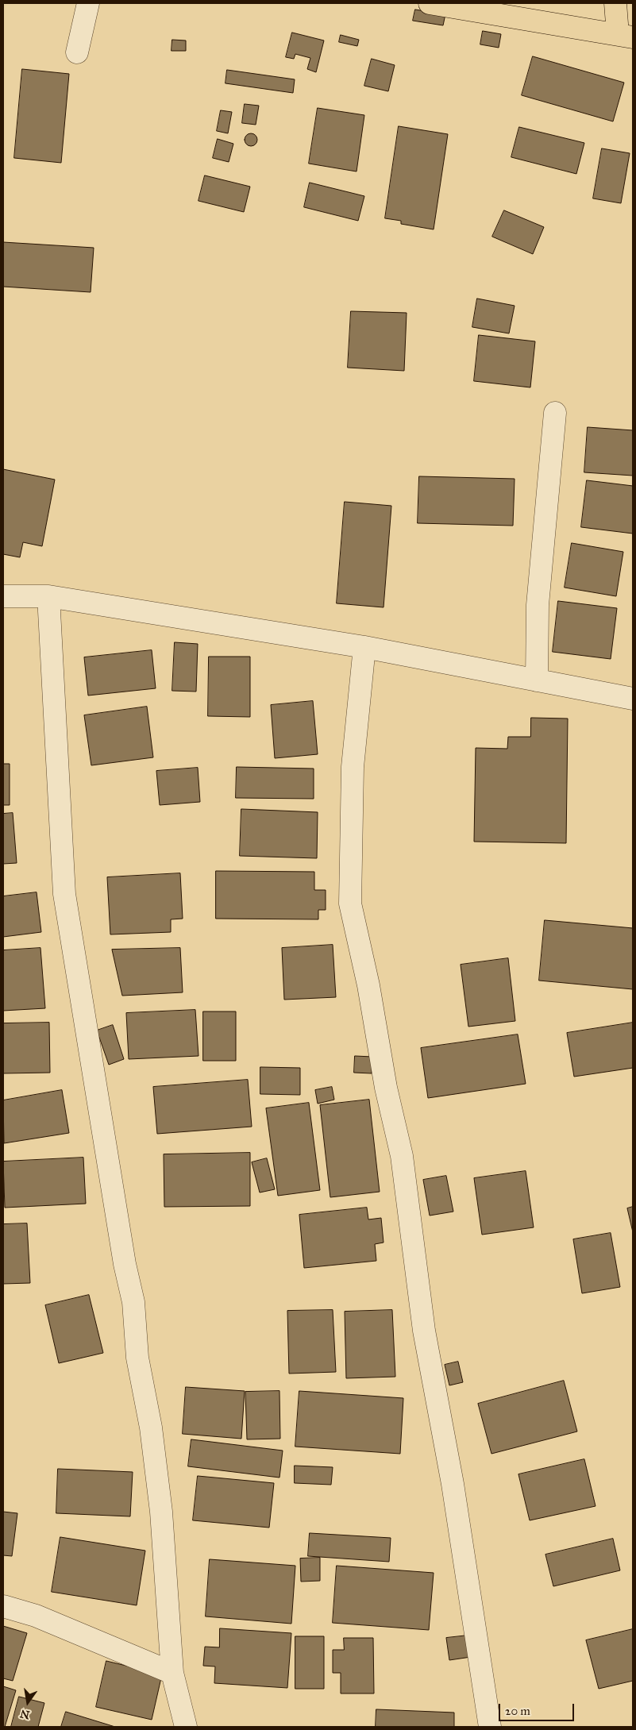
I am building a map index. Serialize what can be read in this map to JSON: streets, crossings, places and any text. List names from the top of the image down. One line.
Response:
{"scale_bar":"20 m","north":"bottom"}
